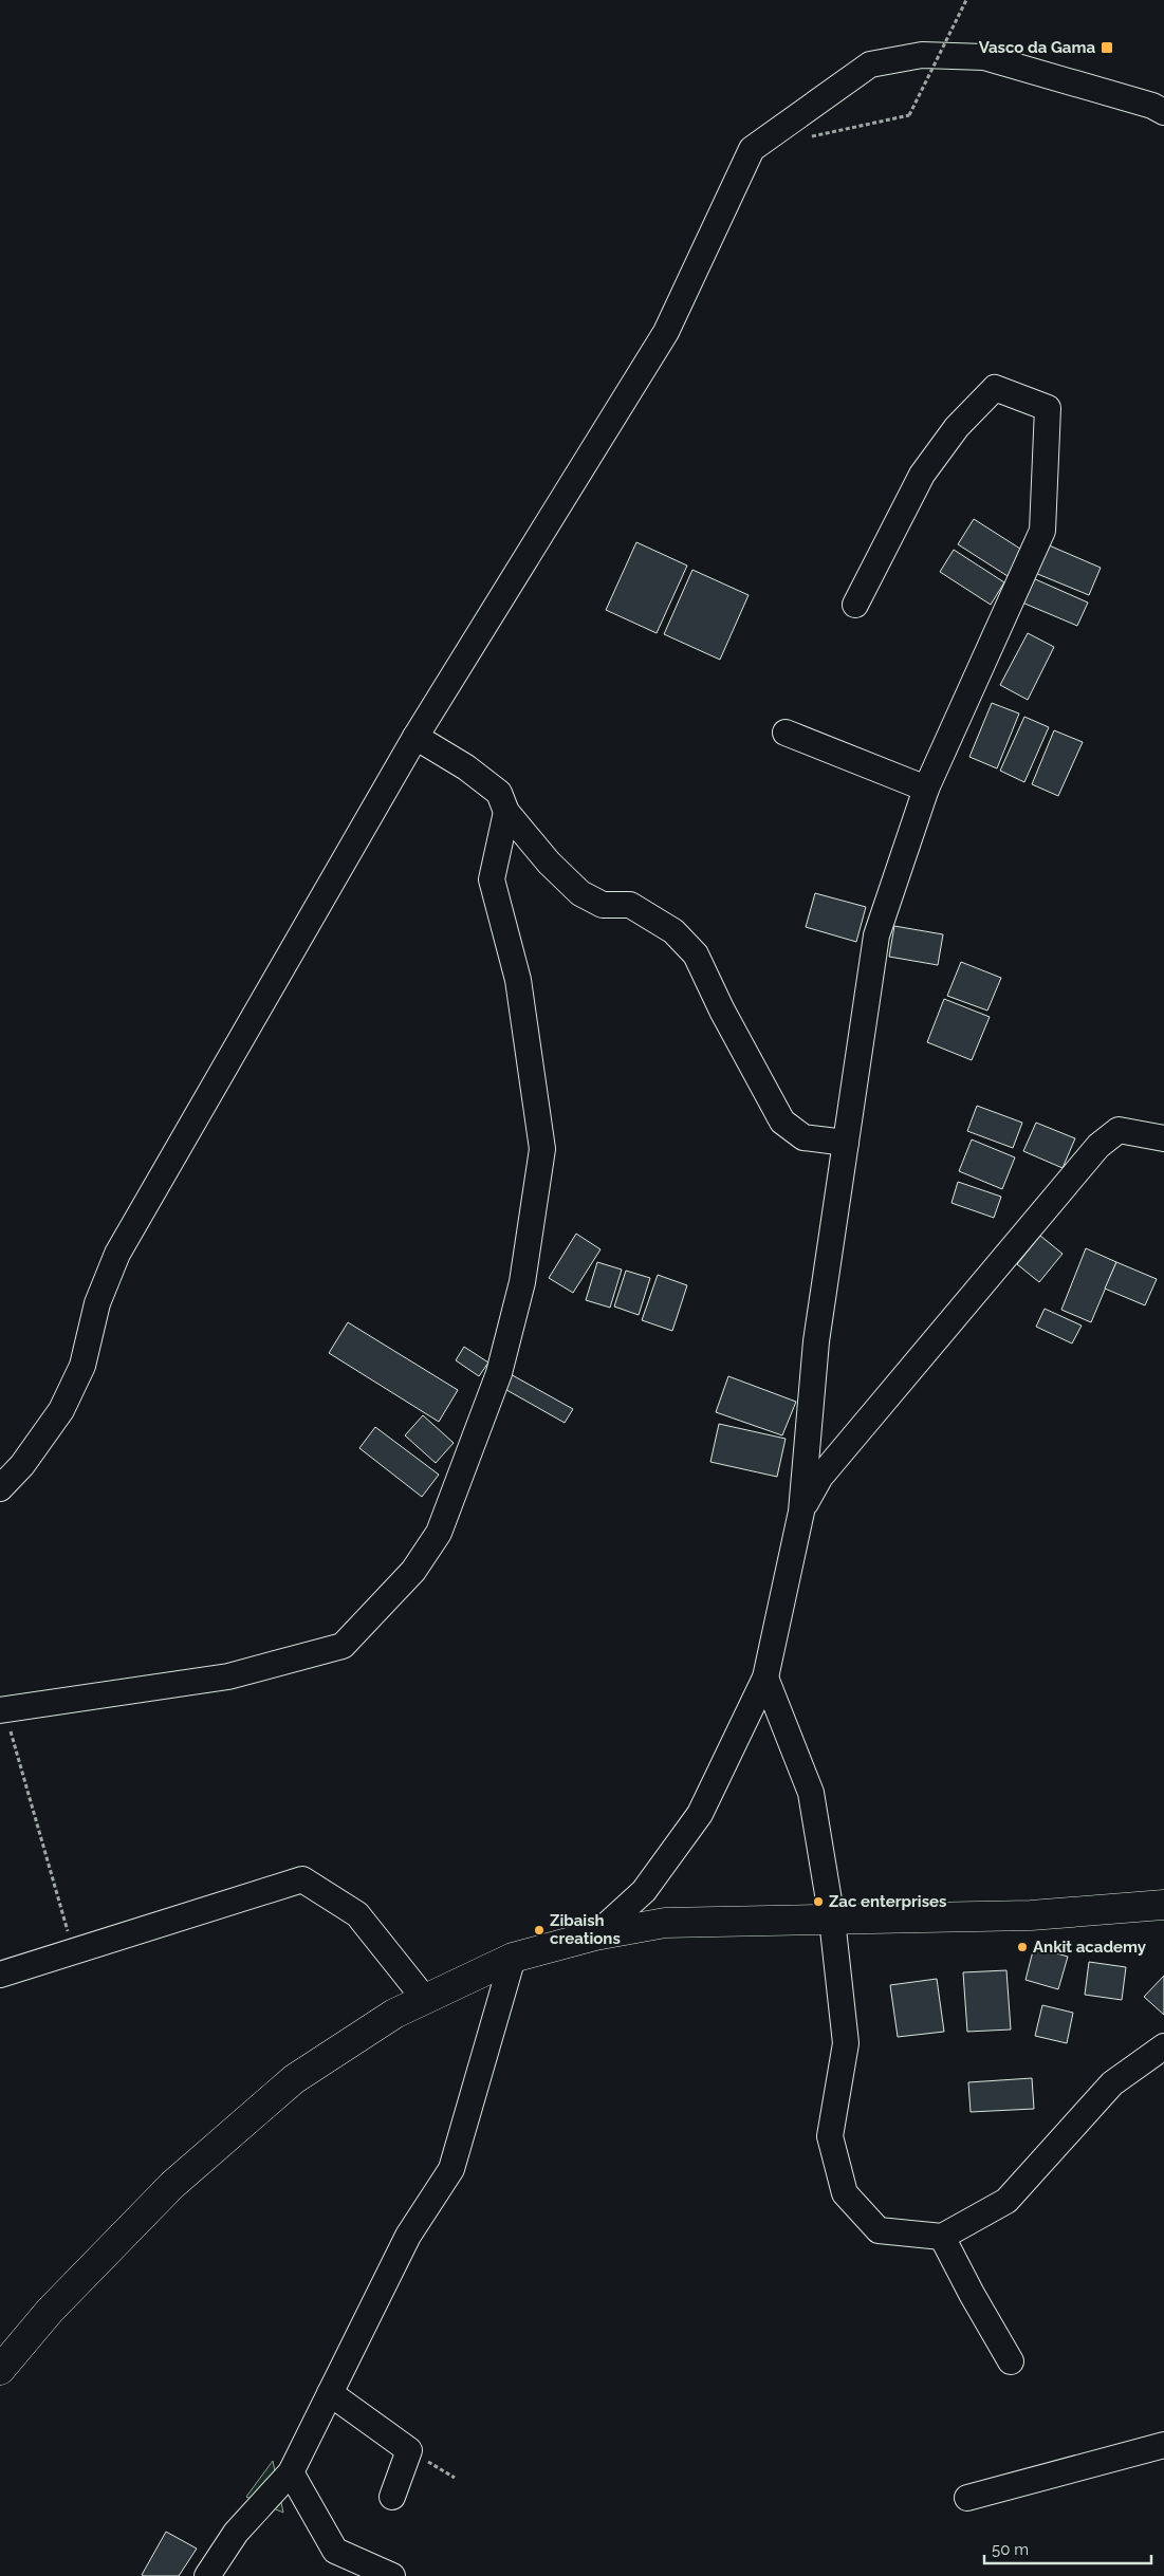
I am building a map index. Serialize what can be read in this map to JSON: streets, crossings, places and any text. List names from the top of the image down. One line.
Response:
{"places":{"transit":["Vasco da Gama"],"other":["Zac enterprises","Zibaish creations","Ankit academy"]},"scale_bar":"50 m"}
